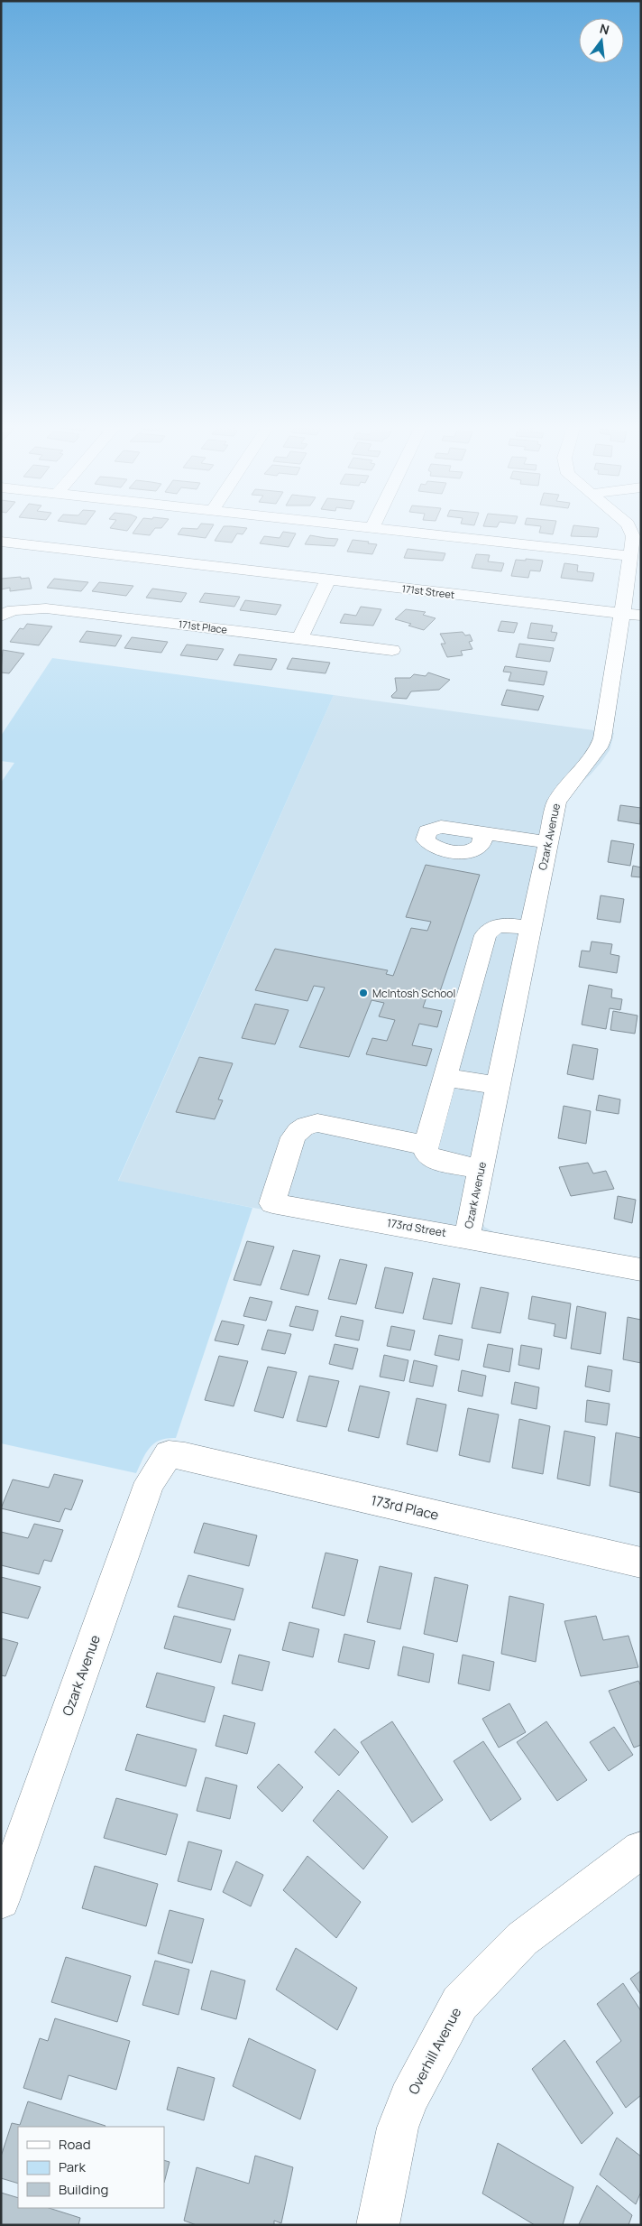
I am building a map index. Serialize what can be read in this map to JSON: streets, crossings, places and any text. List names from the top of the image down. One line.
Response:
{"streets":{"street":["171st Street","171st Place","Ozark Avenue","173rd Street","173rd Place","Overhill Avenue"]},"crossings":[["171st Street","Ozark Avenue"],["Ozark Avenue","173rd Street"],["Ozark Avenue","173rd Place"]],"places":["McIntosh School"],"legend":["Road","Park","Building"],"north":"top"}
